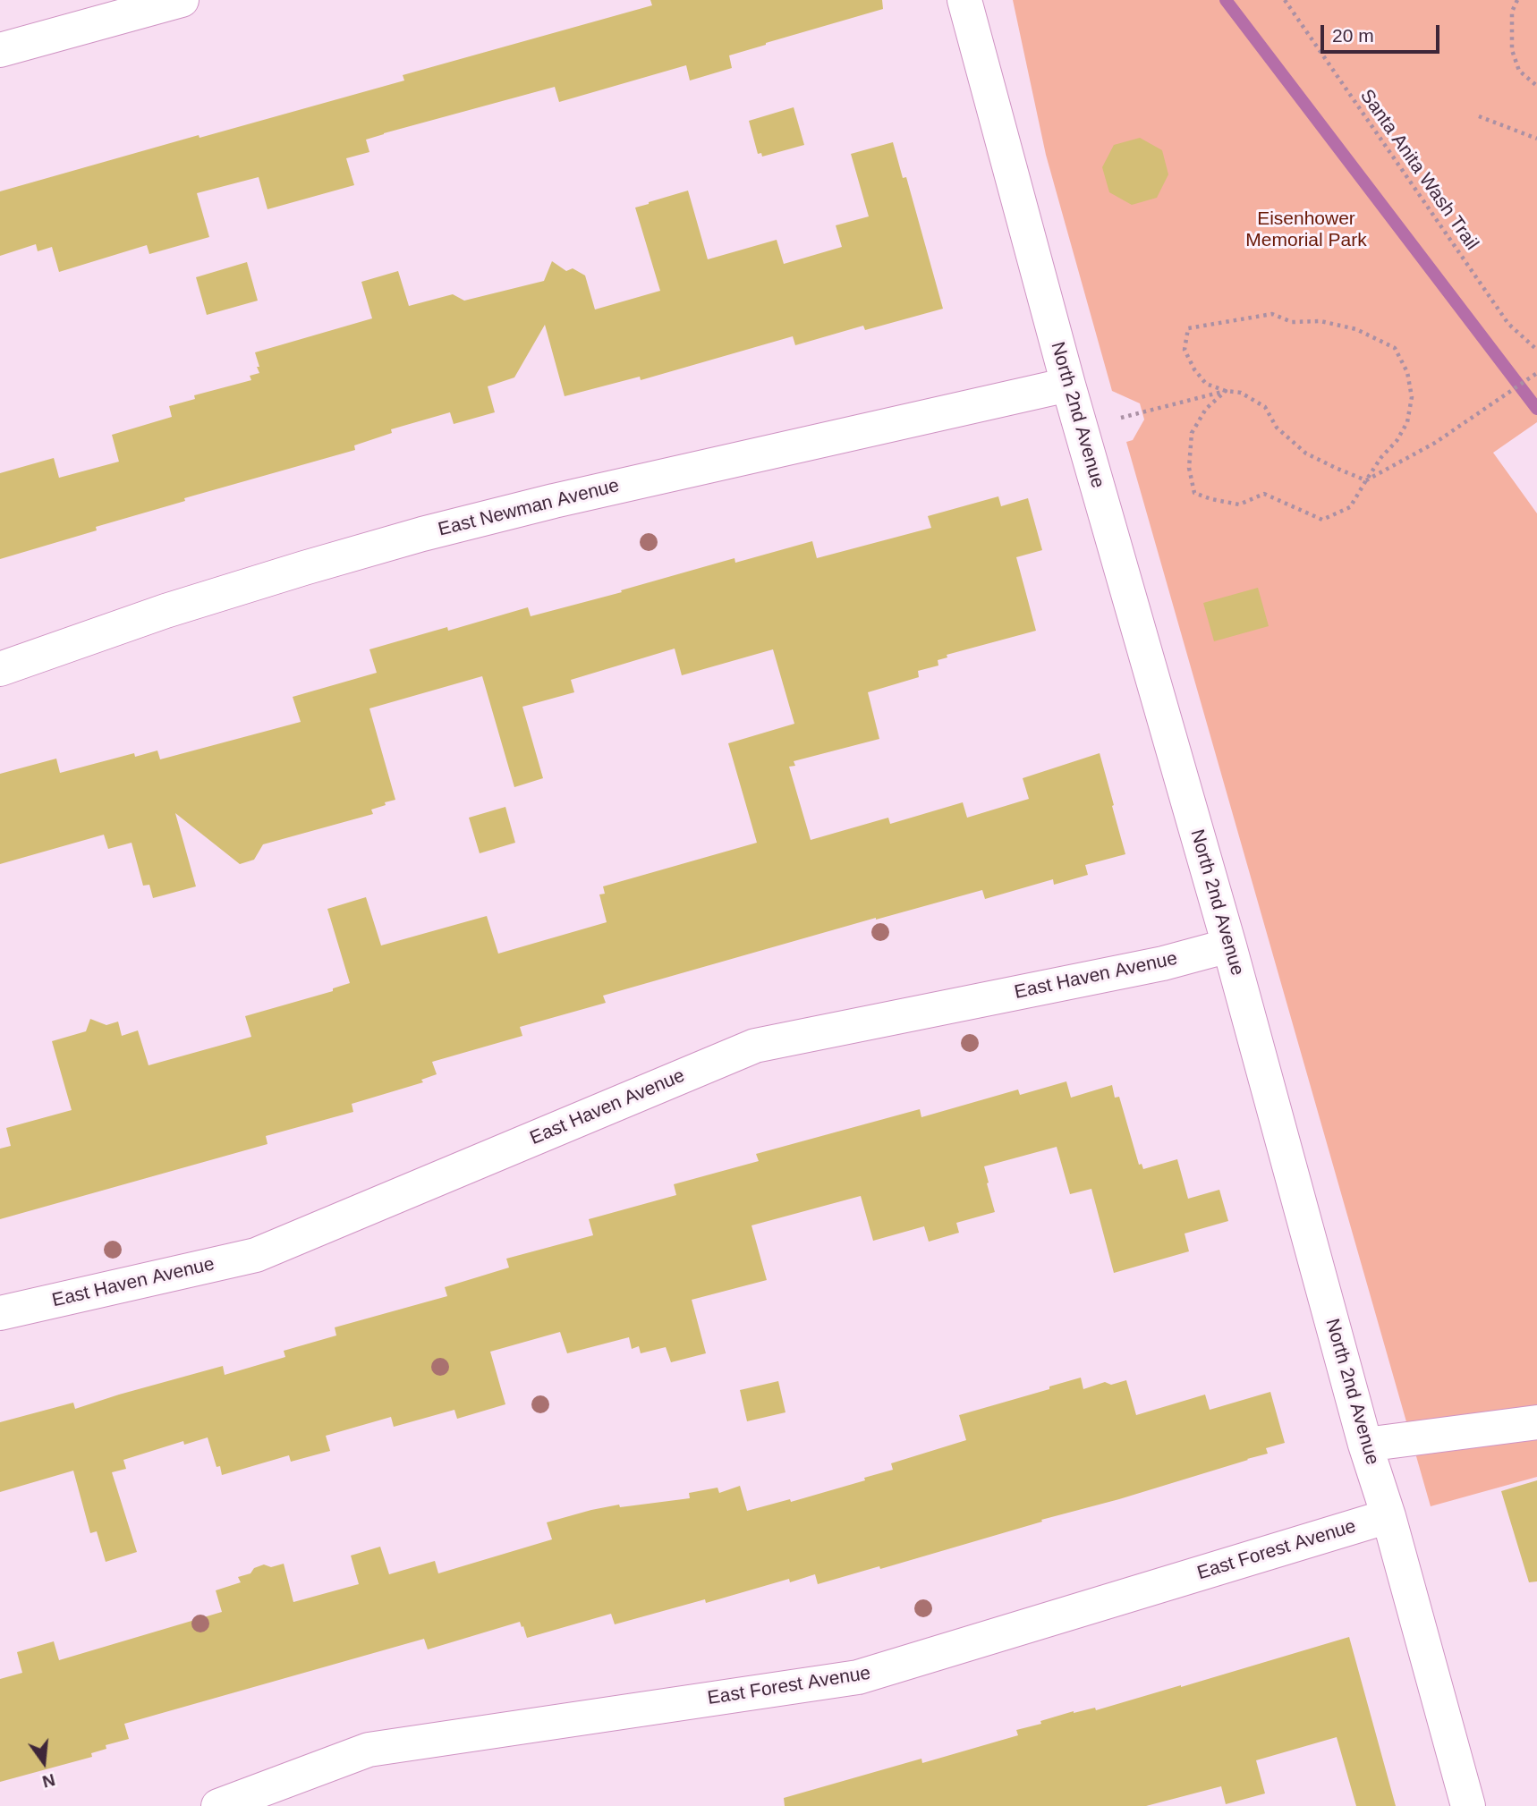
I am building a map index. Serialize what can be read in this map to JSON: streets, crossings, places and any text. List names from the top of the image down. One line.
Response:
{"streets":{"street":["North 2nd Avenue","East Newman Avenue","East Haven Avenue","East Forest Avenue"],"path":["Santa Anita Wash Trail"]},"crossings":[["North 2nd Avenue","East Newman Avenue"],["North 2nd Avenue","East Haven Avenue"],["North 2nd Avenue","East Forest Avenue"]],"parks":["Eisenhower Memorial Park"],"scale_bar":"20 m","north":"bottom"}
